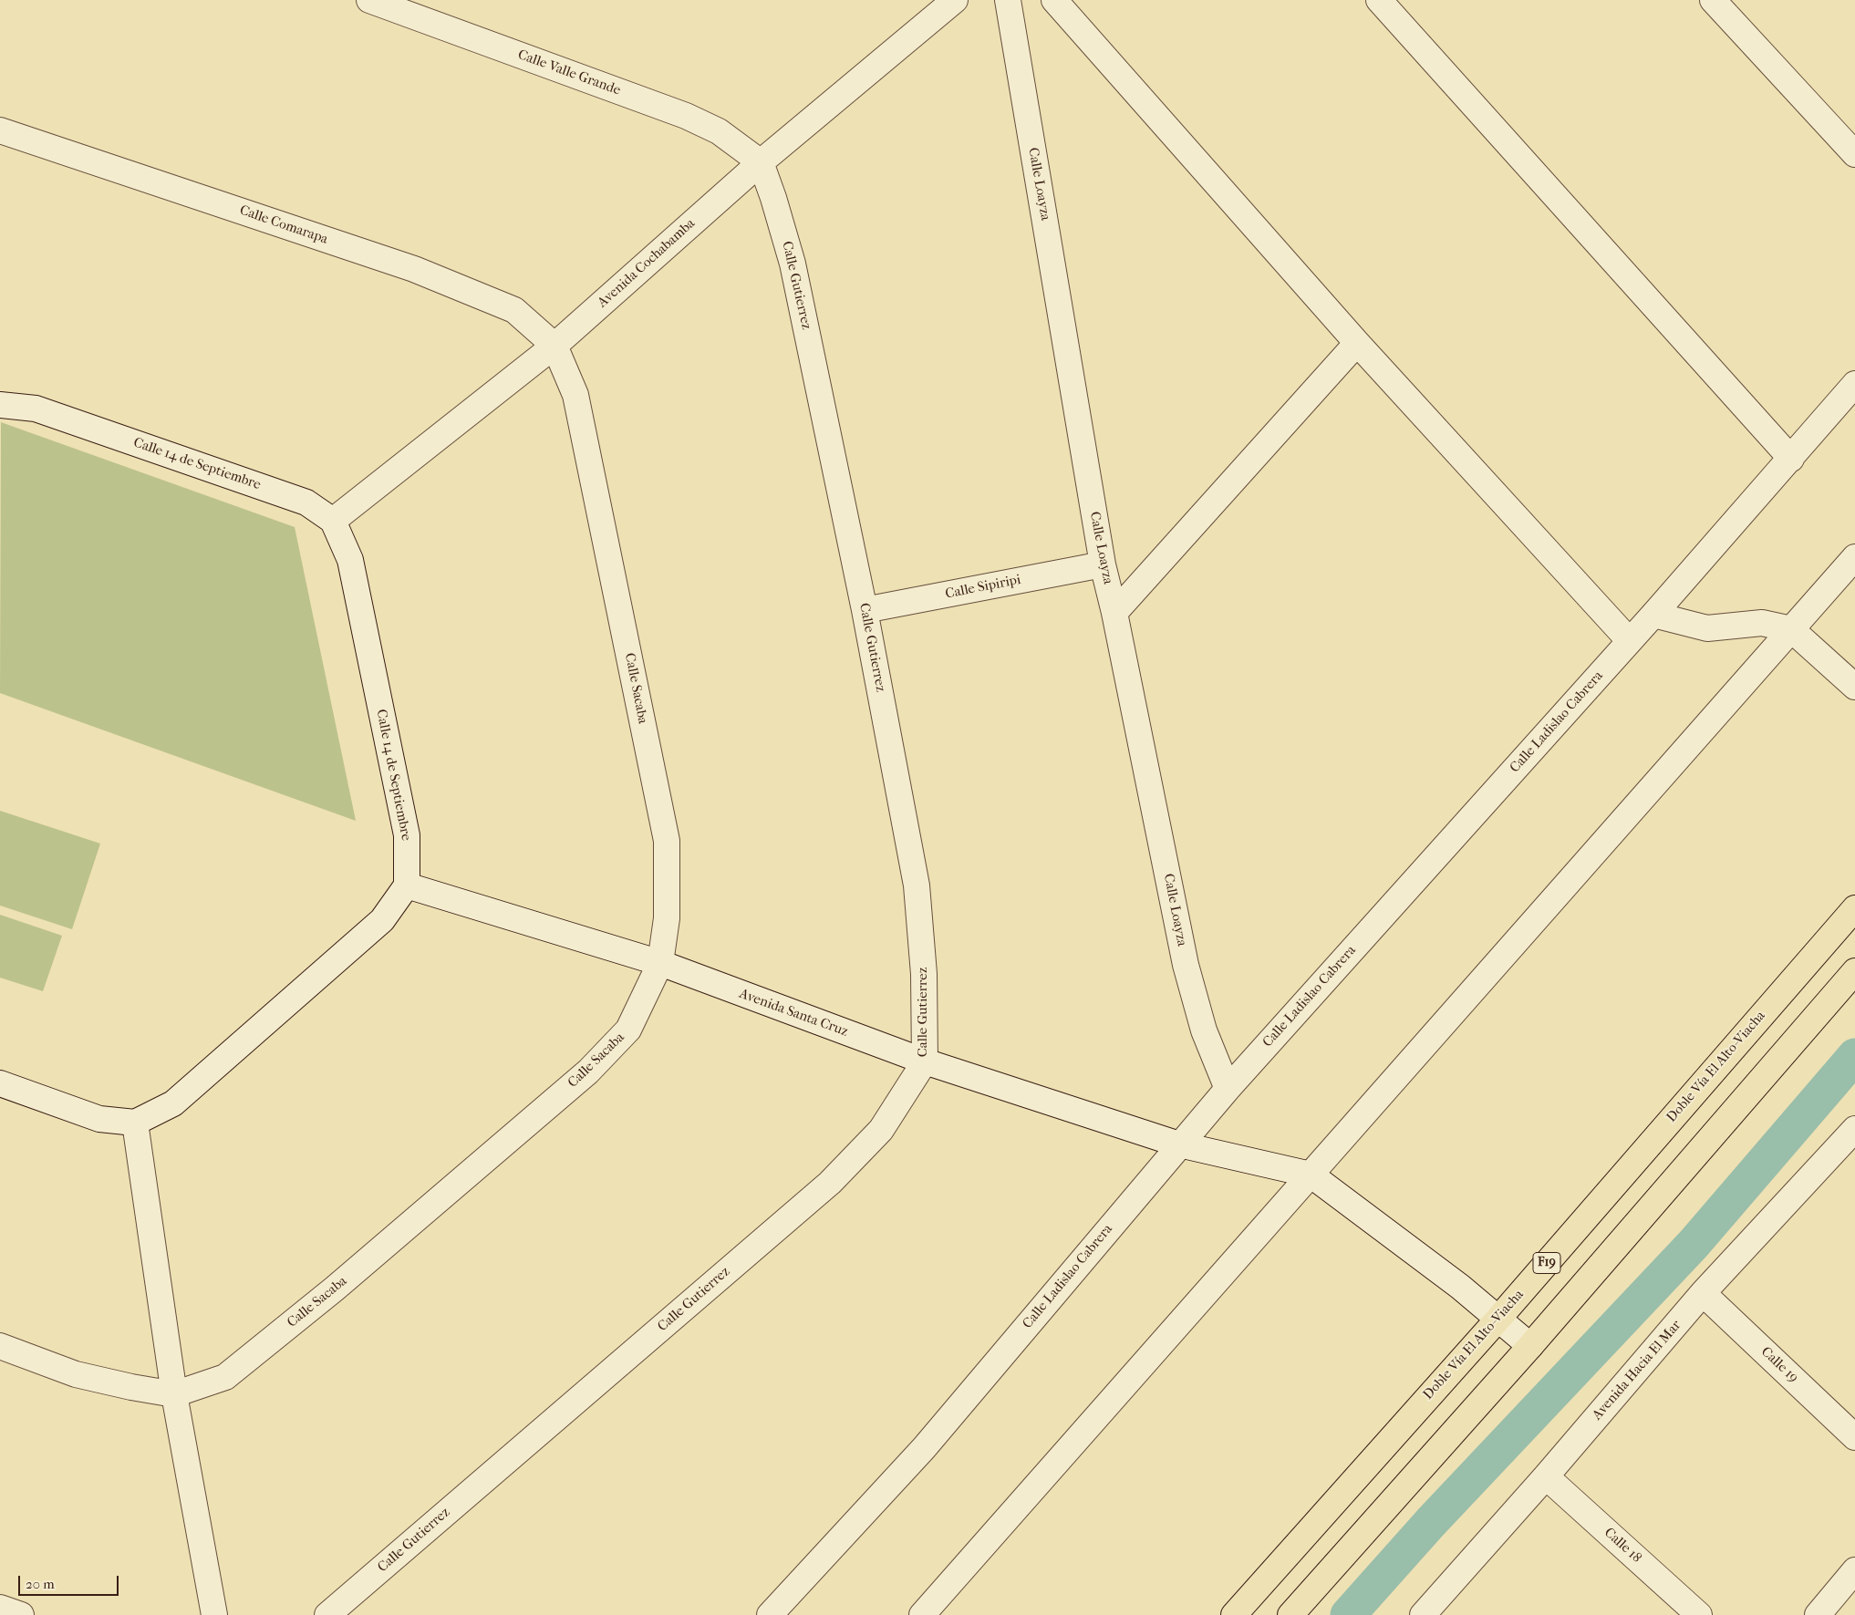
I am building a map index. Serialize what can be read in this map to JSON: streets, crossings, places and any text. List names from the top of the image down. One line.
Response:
{"streets":{"highway":["Doble Vía El Alto-Viacha","F19"],"street":["Calle Valle Grande","Calle Loayza","Calle Comarapa","Avenida Cochabamba","Calle Gutierrez","Calle 14 de Septiembre","Calle Sipiripi","Calle Sacaba","Calle Ladislao Cabrera","Avenida Santa Cruz","Calle 19","Avenida Hacia El Mar","Calle 18"]},"crossings":[["Calle Valle Grande","Avenida Cochabamba"],["Calle Valle Grande","Calle Gutierrez"],["Calle Loayza","Calle Sipiripi"],["Calle Loayza","Calle Ladislao Cabrera"],["Calle Comarapa","Avenida Cochabamba"],["Calle Comarapa","Calle Sacaba"],["Avenida Cochabamba","Calle Gutierrez"],["Avenida Cochabamba","Calle 14 de Septiembre"],["Avenida Cochabamba","Calle Sacaba"],["Calle Gutierrez","Calle Sipiripi"],["Calle Gutierrez","Avenida Santa Cruz"],["Calle 14 de Septiembre","Avenida Santa Cruz"],["Calle Sacaba","Avenida Santa Cruz"],["Calle Ladislao Cabrera","Avenida Santa Cruz"],["Calle 19","Avenida Hacia El Mar"],["Avenida Hacia El Mar","Calle 18"]],"scale_bar":"20 m"}
